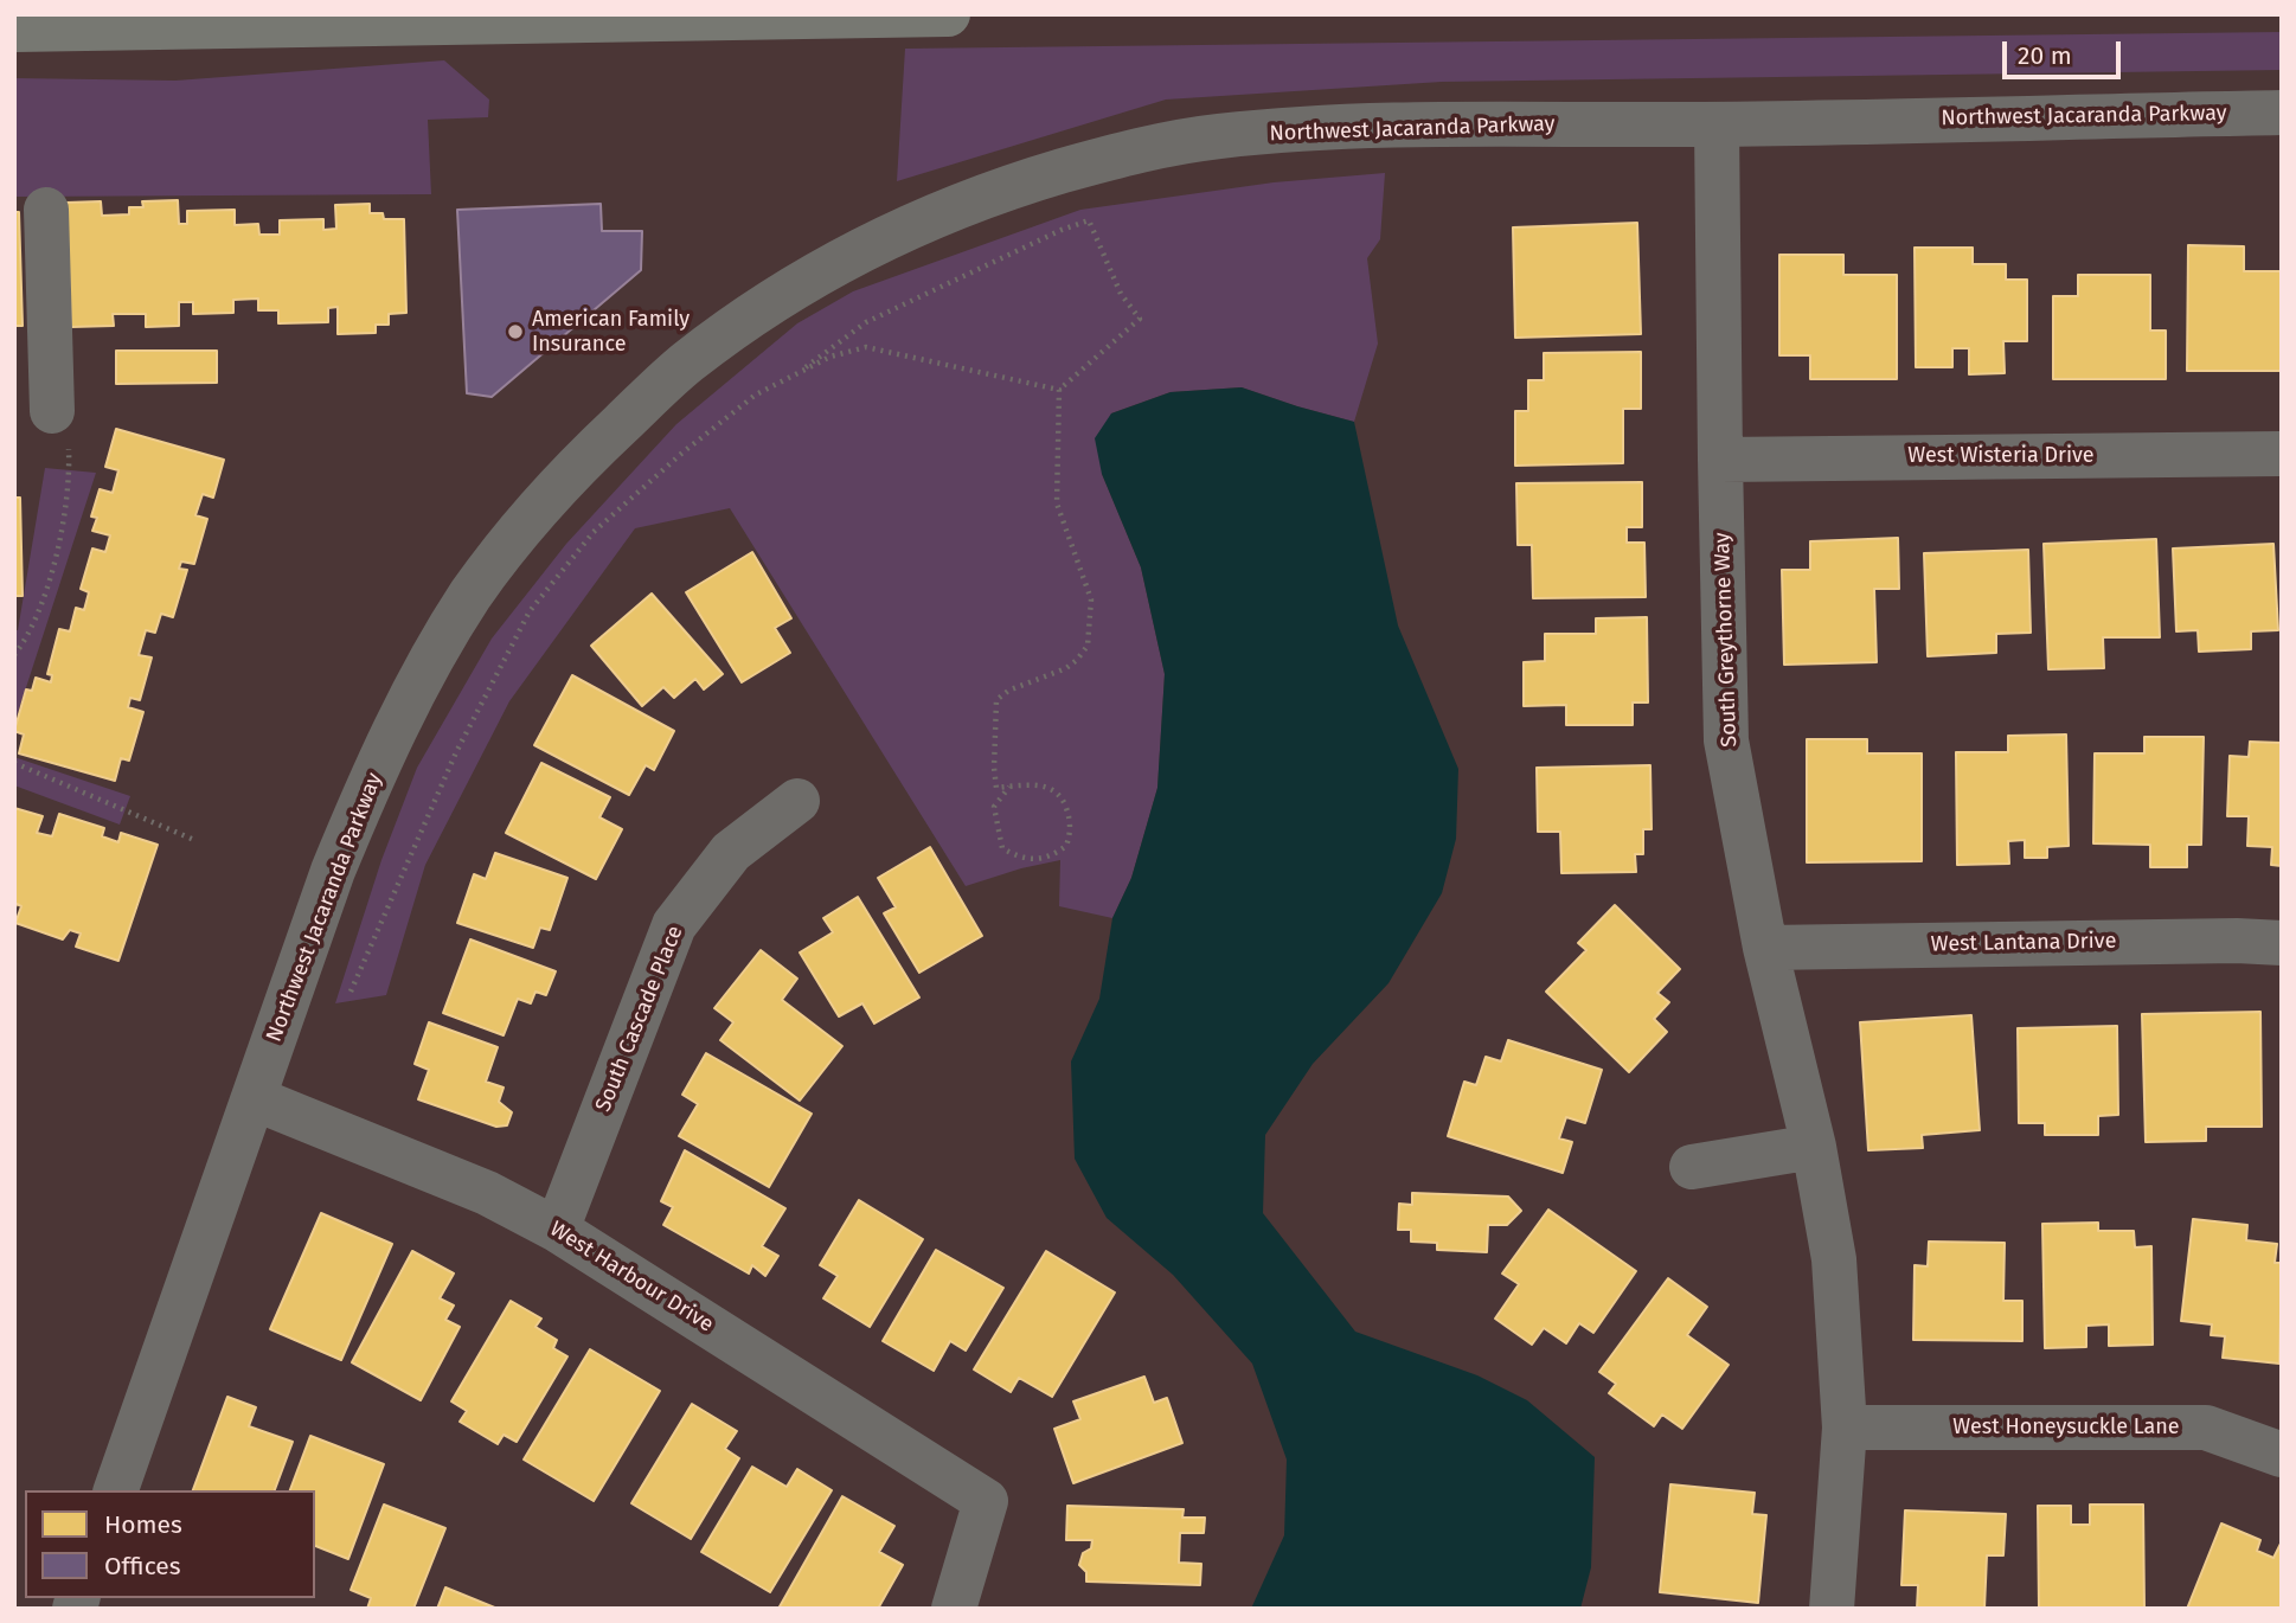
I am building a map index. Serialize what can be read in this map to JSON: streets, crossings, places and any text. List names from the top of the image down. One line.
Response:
{"streets":{"street":["Northwest Jacaranda Parkway","West Wisteria Drive","South Greythorne Way","West Lantana Drive","South Cascade Place","West Harbour Drive","West Honeysuckle Lane"]},"crossings":[["Northwest Jacaranda Parkway","South Greythorne Way"],["Northwest Jacaranda Parkway","West Harbour Drive"],["West Wisteria Drive","South Greythorne Way"],["South Greythorne Way","West Lantana Drive"],["South Greythorne Way","West Honeysuckle Lane"],["South Cascade Place","West Harbour Drive"]],"places":["American Family Insurance"],"legend":["Homes","Offices"],"scale_bar":"20 m"}
